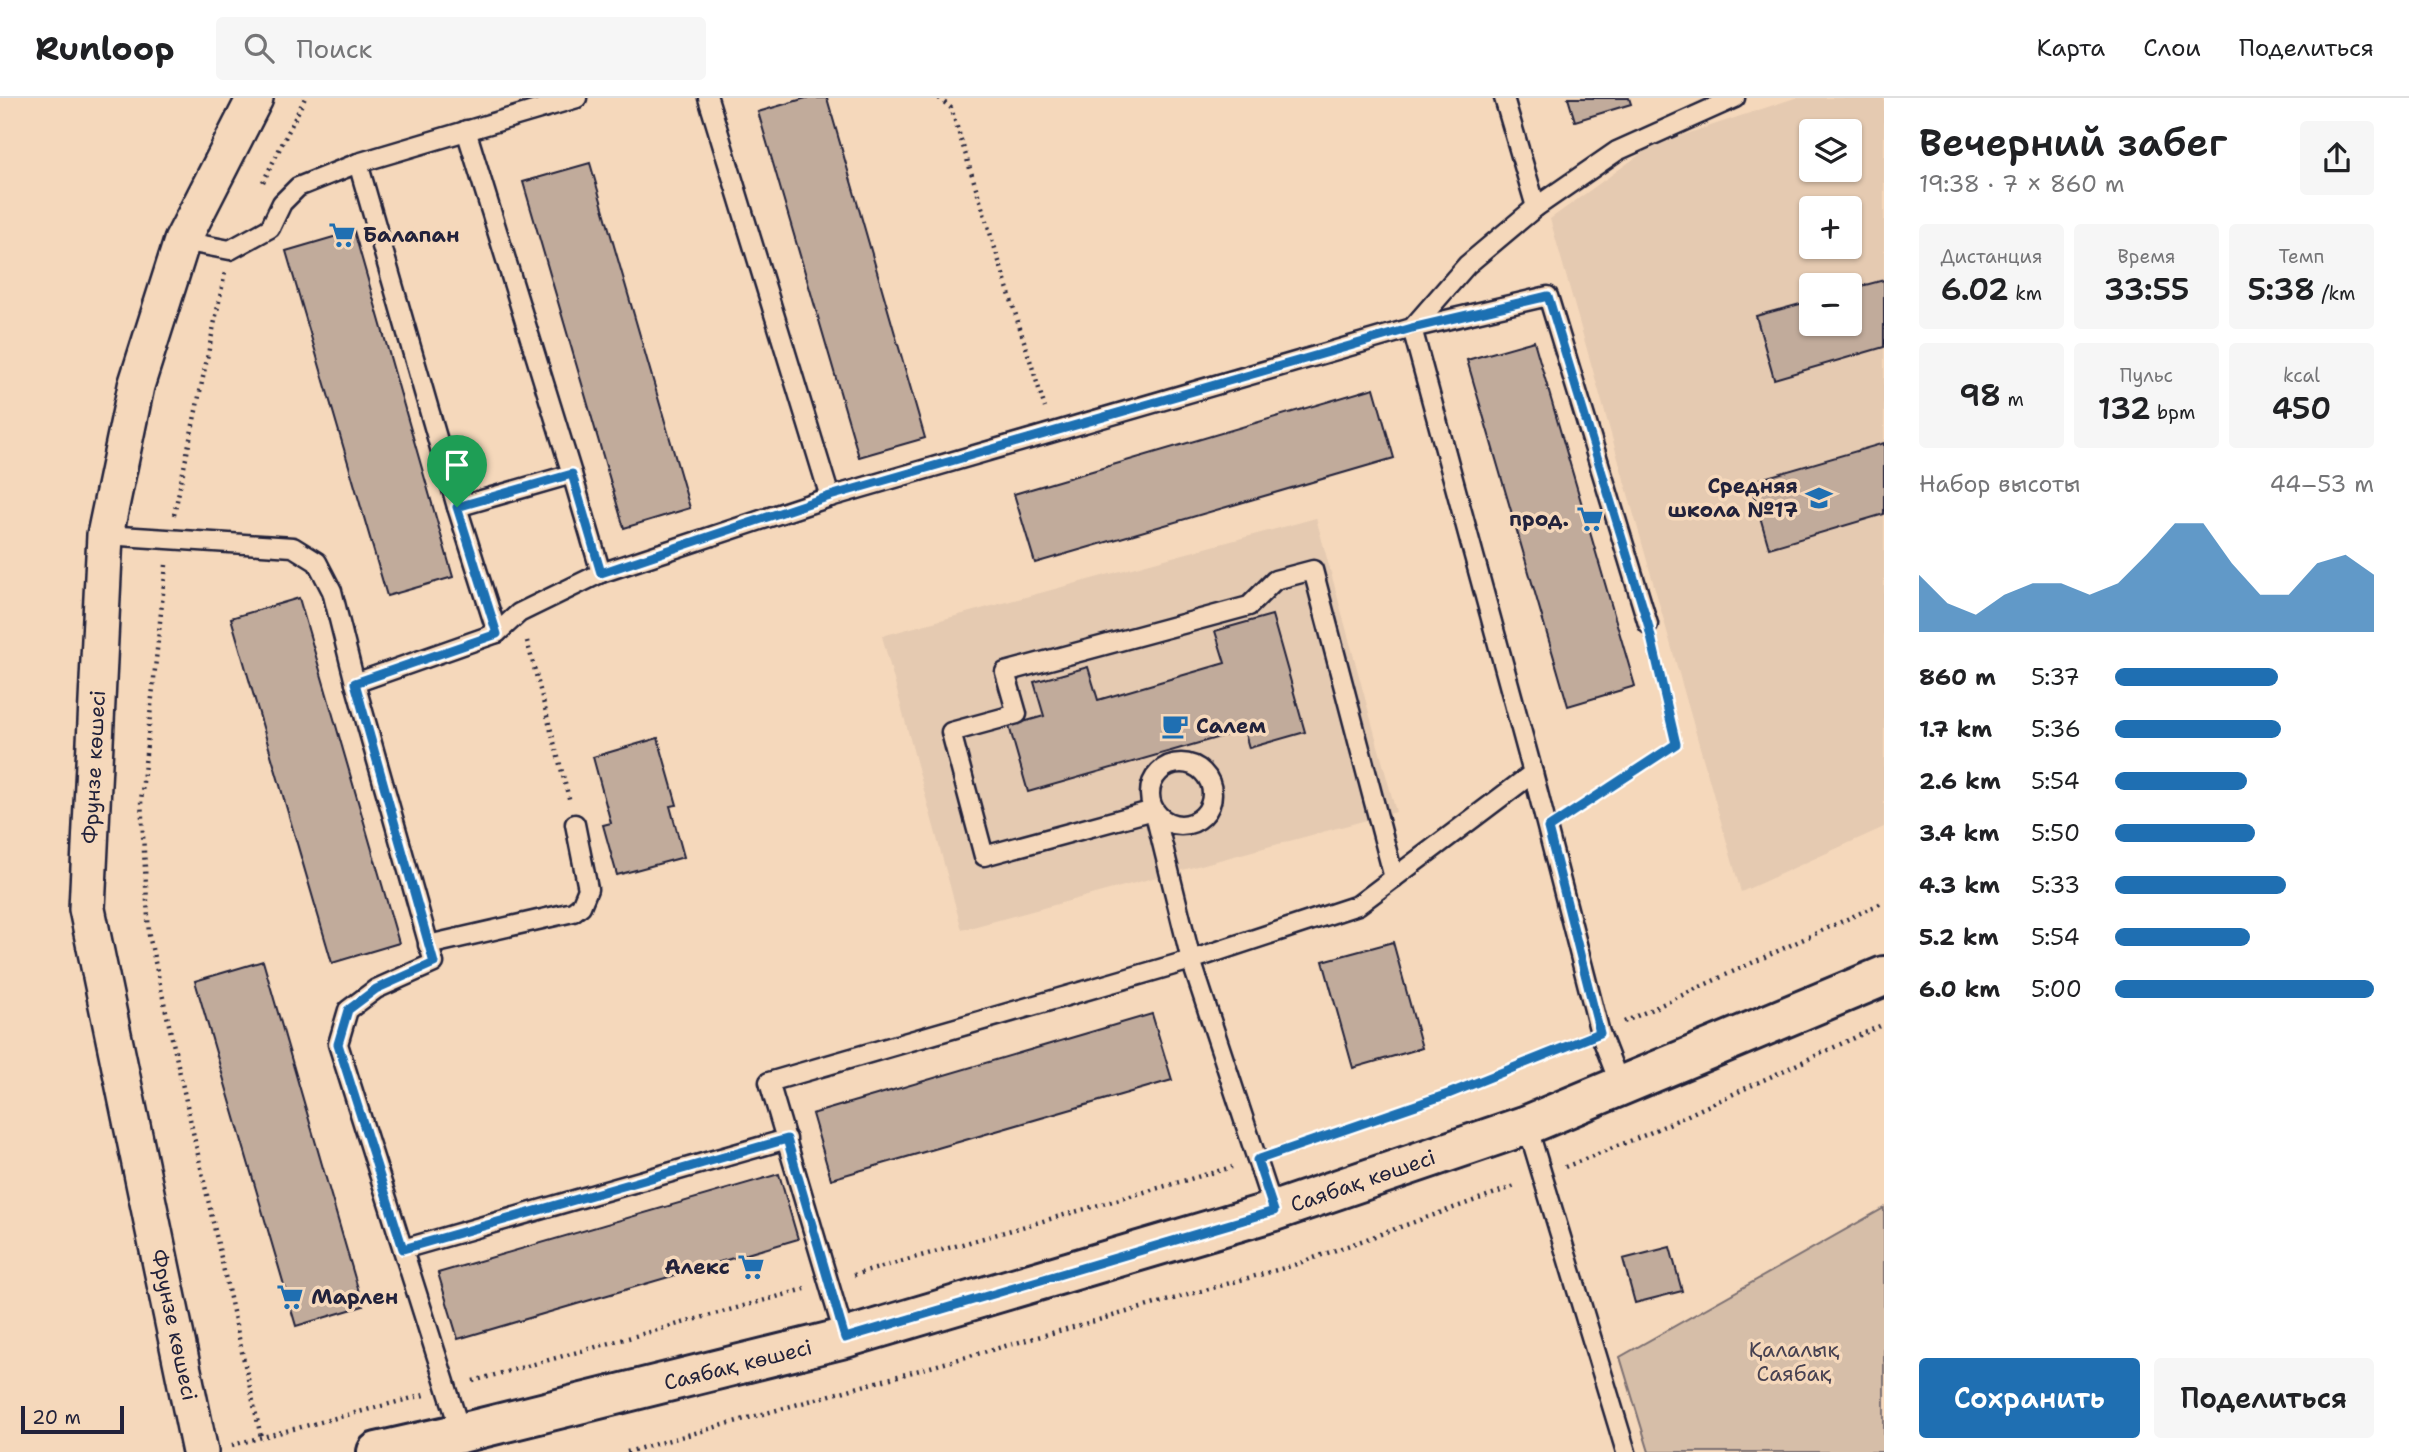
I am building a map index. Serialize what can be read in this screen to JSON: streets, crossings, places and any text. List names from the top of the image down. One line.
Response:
{"streets":{"street":["Фрунзе көшесі","Саябақ көшесі"]},"parks":["Қалалық Саябақ"],"places":{"supermarket":["Балапан","прод.","Алекс","Марлен"],"school or university":["Средняя школа №17"],"cafe":["Салем"]},"scale_bar":"20 m","page":{"header":"Runloop","search":"Поиск","nav":["Карта","Слои","Поделиться"],"heading":["Вечерний забег","19:38 · 7 × 860 m"],"map_buttons":["+","−"],"stats":[["Дистанция","6.02 km"],["Время","33:55"],["Темп","5:38 /km"],["98 m"],["Пульс","132 bpm"],["kcal","450"]],"chart":["Набор высоты","44–53 m"],"list":[{"name":"860 m","note":"5:37"},{"name":"1.7 km","note":"5:36"},{"name":"2.6 km","note":"5:54"},{"name":"3.4 km","note":"5:50"},{"name":"4.3 km","note":"5:33"},{"name":"5.2 km","note":"5:54"},{"name":"6.0 km","note":"5:00"}],"buttons":["Сохранить","Поделиться"],"scale":"20 m"}}
